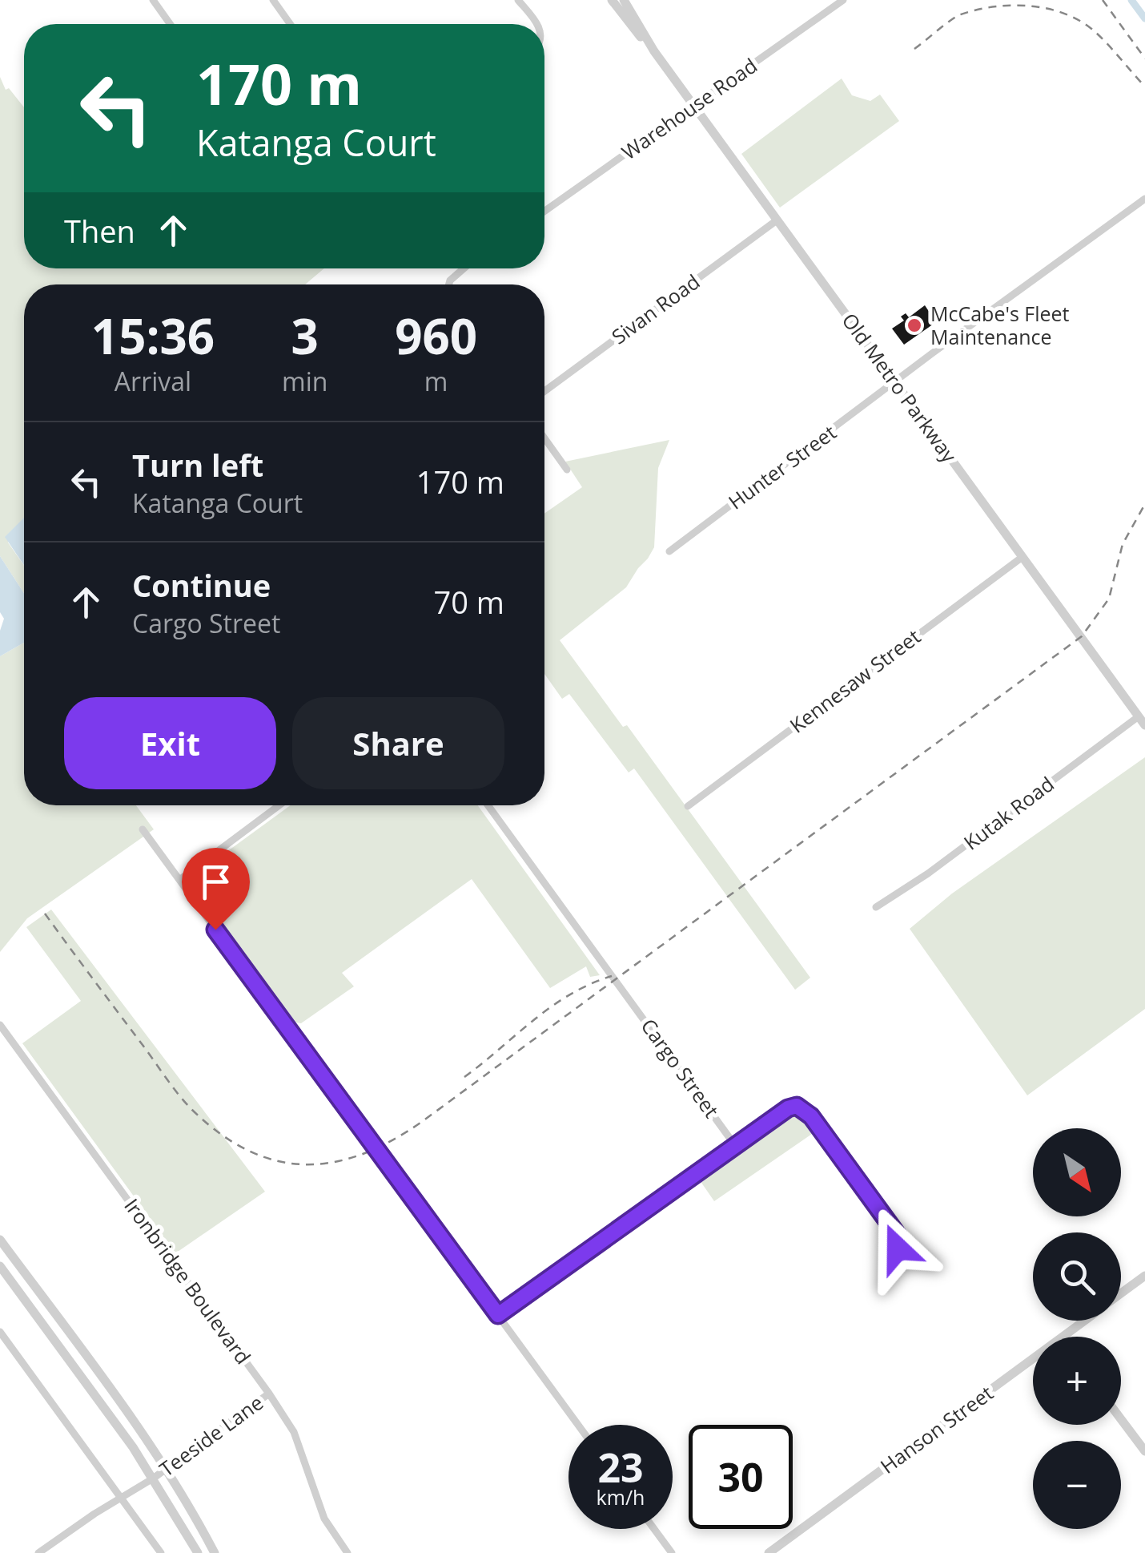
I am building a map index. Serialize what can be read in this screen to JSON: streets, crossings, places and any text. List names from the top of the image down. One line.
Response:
{"streets":{"street":["Warehouse Road","Sivan Road","Old Metro Parkway","Hunter Street","Kennesaw Street","Kutak Road","Cargo Street","Ironbridge Boulevard","Hanson Street","Teeside Lane"]},"crossings":[["Warehouse Road","Old Metro Parkway"],["Sivan Road","Old Metro Parkway"],["Old Metro Parkway","Hunter Street"],["Old Metro Parkway","Kennesaw Street"],["Old Metro Parkway","Kutak Road"],["Ironbridge Boulevard","Teeside Lane"]],"places":["McCabe's Fleet Maintenance"],"north":"bottom right","page":{"turn":["170 m","Katanga Court"],"then":"Then","eta":["15:36","Arrival","3","min","960","m"],"list":[{"name":"Turn left","note":"Katanga Court","value":"170 m"},{"name":"Continue","note":"Cargo Street","value":"70 m"}],"buttons":["Exit","Share"],"map_buttons":["+","−"],"speed":"23 km/h","limit":"30"}}
